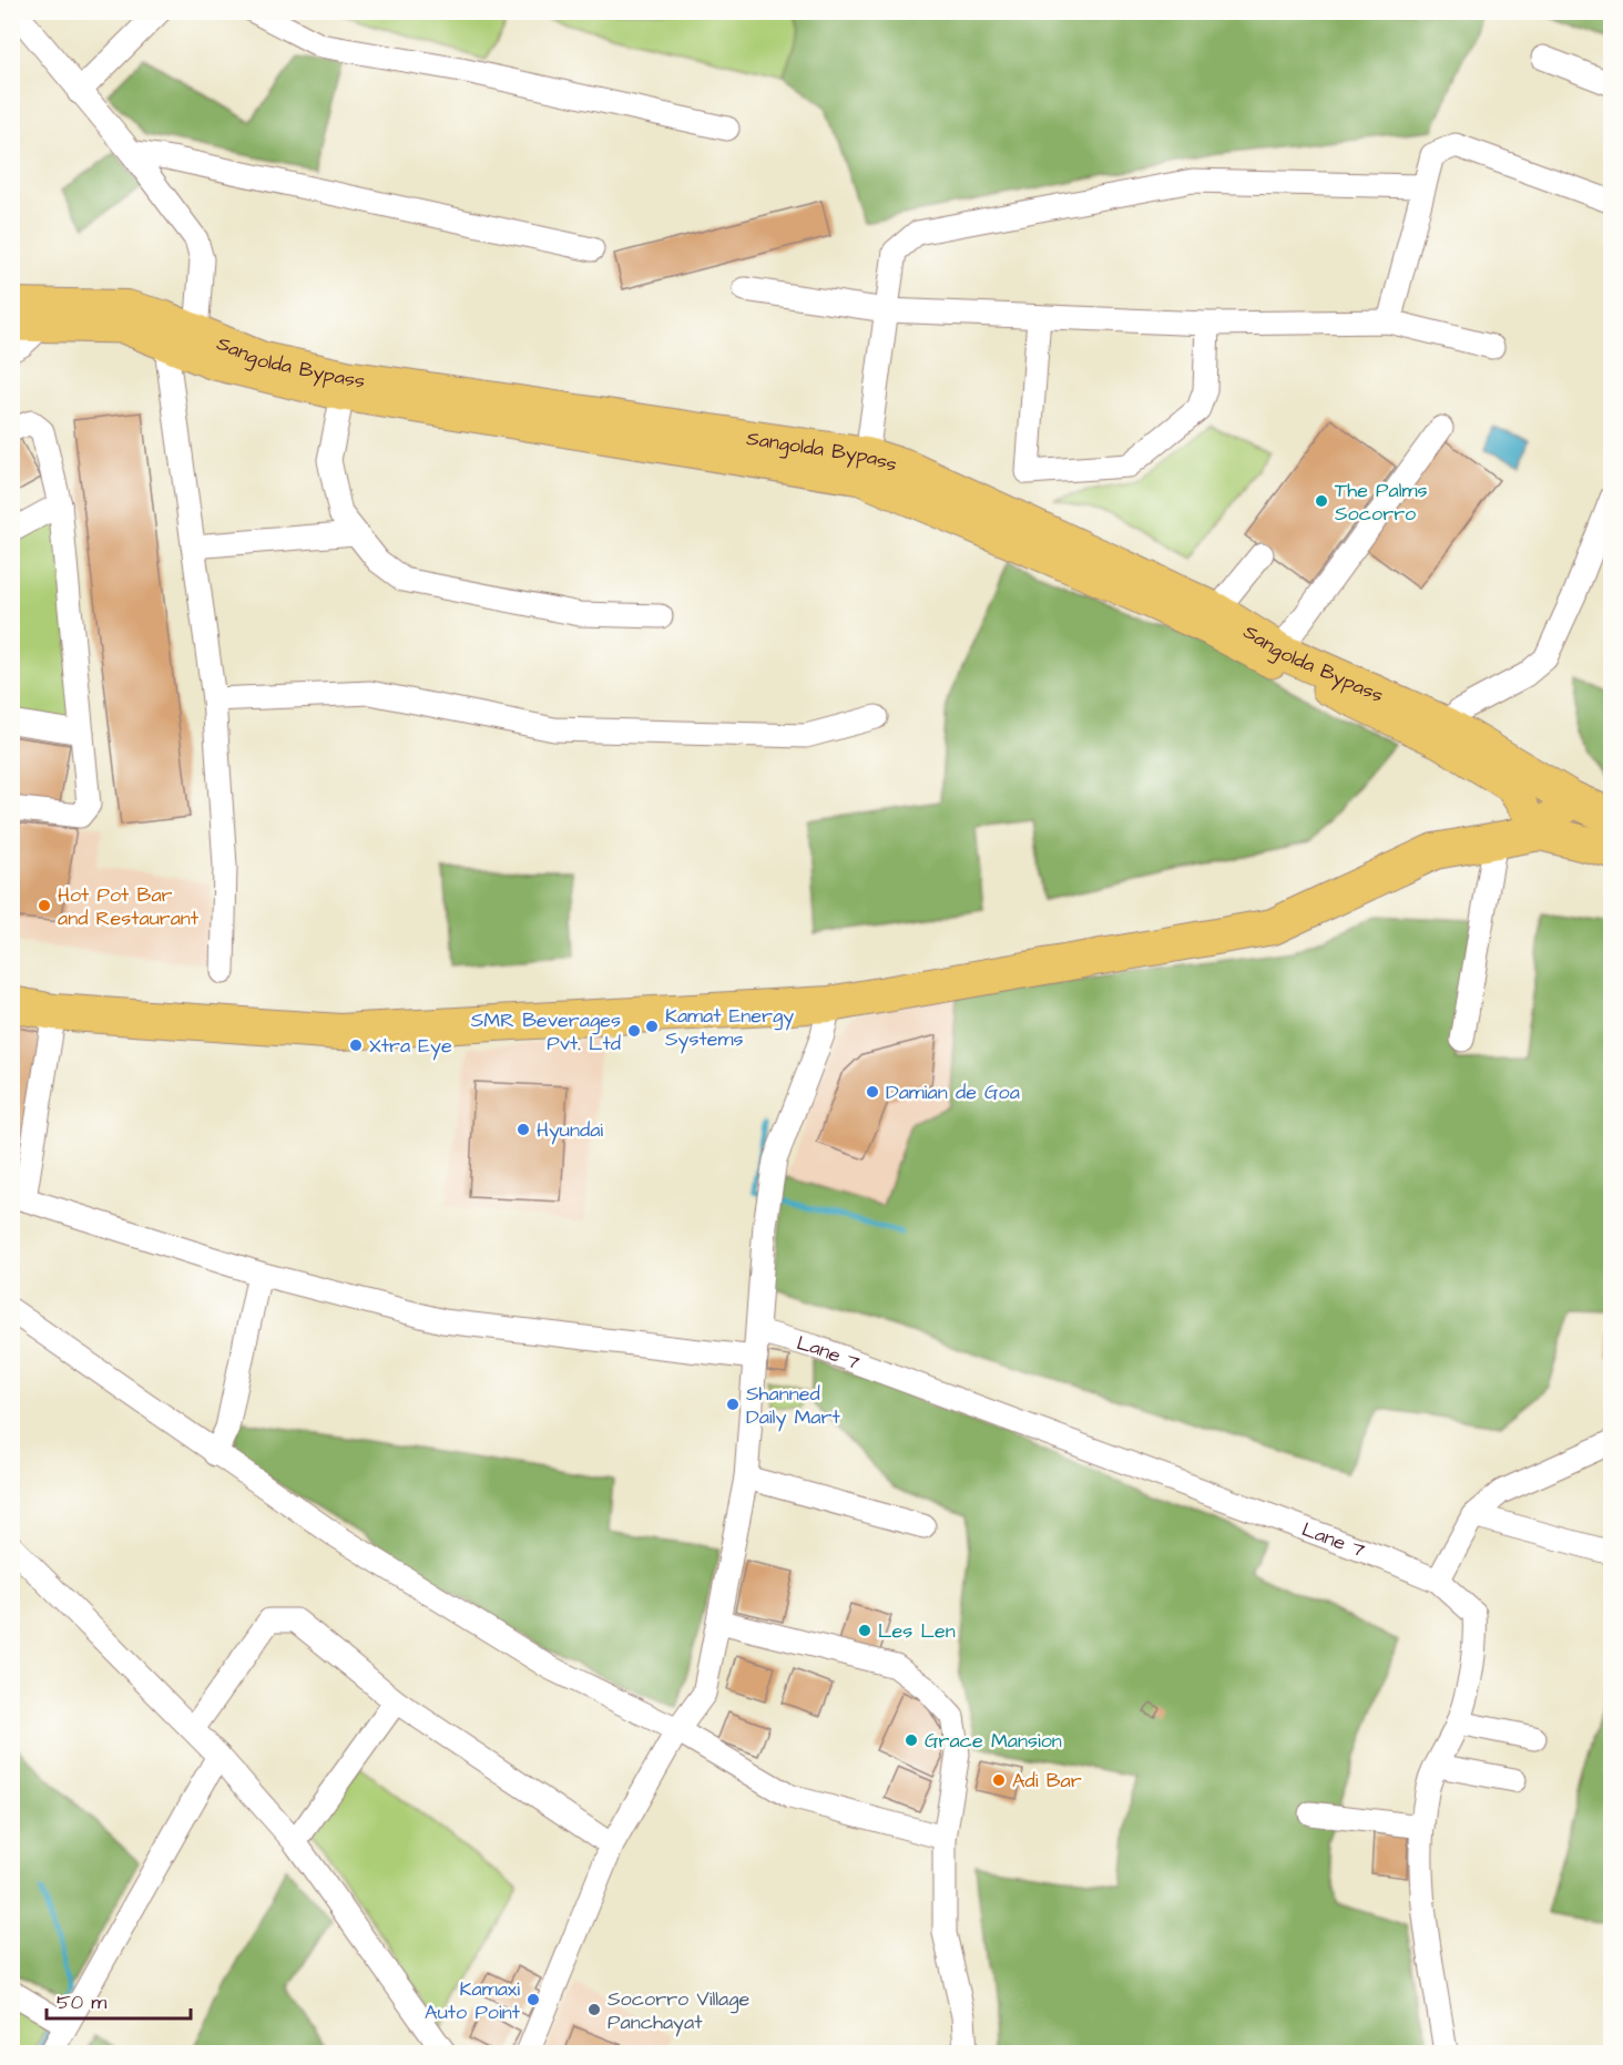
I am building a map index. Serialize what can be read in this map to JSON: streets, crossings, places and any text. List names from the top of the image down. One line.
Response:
{"streets":{"highway":["Sangolda Bypass"],"street":["Lane 7"]},"places":["The Palms Socorro","Hot Pot Bar and Restaurant","Kamat Energy Systems","SMR Beverages Pvt. Ltd","Xtra Eye","Damian de Goa","Hyundai","Shanned Daily Mart","Les Len","Grace Mansion","Adi Bar","Kamaxi Auto Point","Socorro Village Panchayat"],"scale_bar":"50 m"}
